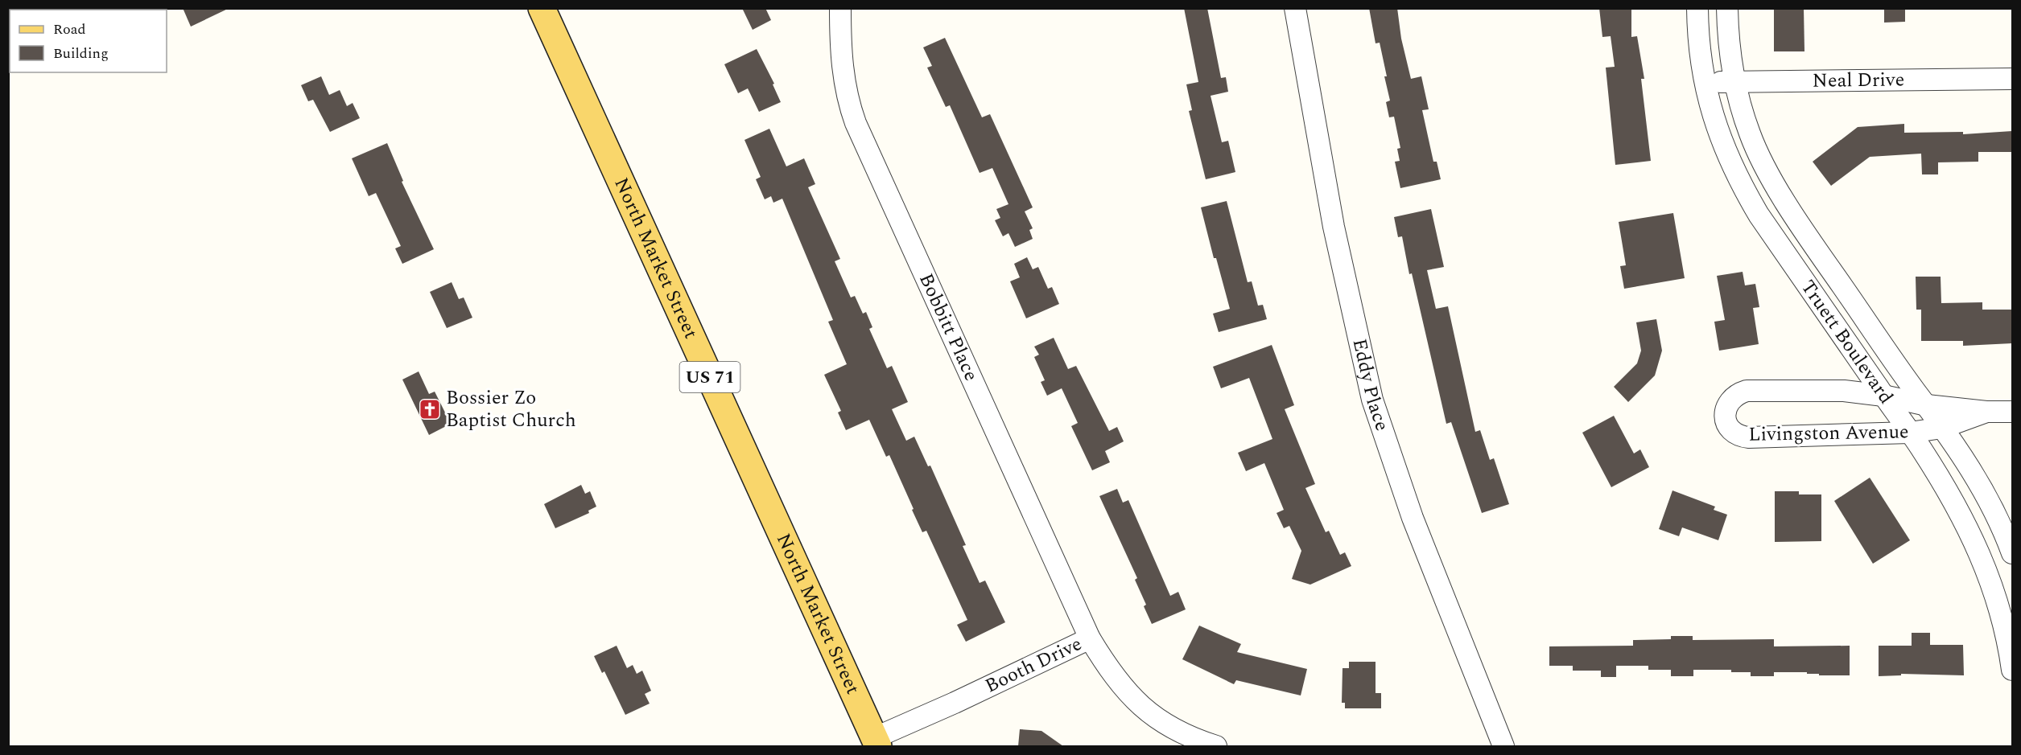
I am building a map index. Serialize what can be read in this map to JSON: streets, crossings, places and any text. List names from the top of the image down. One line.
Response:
{"streets":{"main road":["North Market Street","US 71"],"street":["Neal Drive","Bobbitt Place","Truett Boulevard","Eddy Place","Livingston Avenue","Booth Drive"]},"crossings":[["Neal Drive","Truett Boulevard"],["North Market Street","Booth Drive"],["Bobbitt Place","Booth Drive"],["Truett Boulevard","Livingston Avenue"]],"places":{"church":["Bossier Zo Baptist Church"]},"legend":["Road","Building"]}
